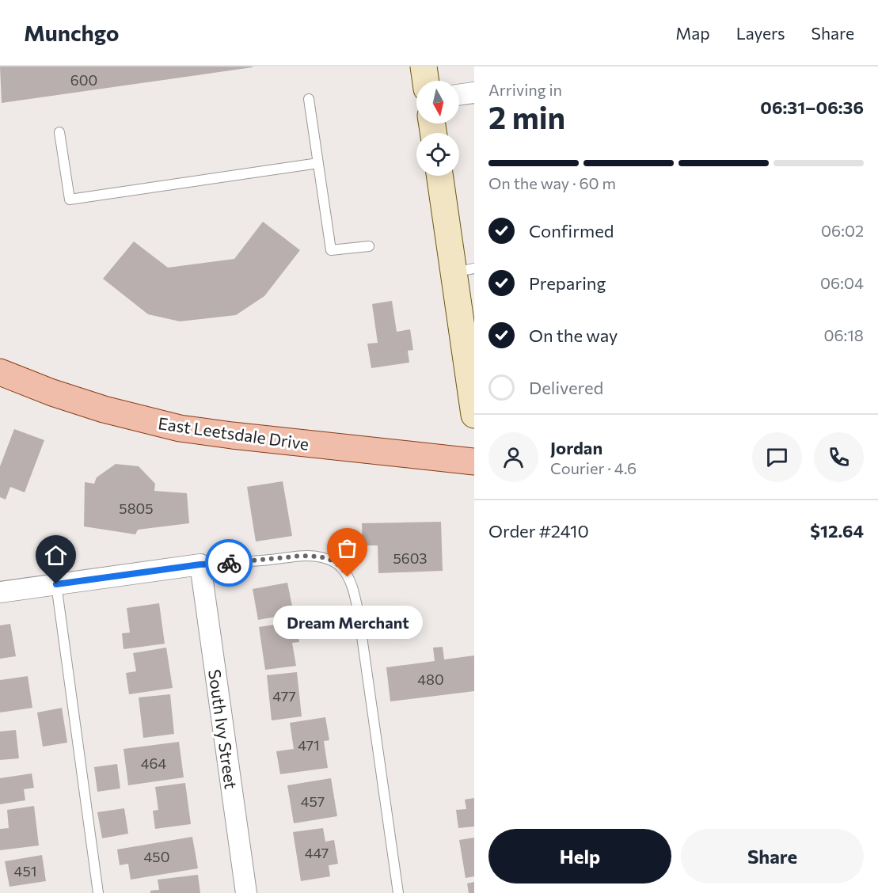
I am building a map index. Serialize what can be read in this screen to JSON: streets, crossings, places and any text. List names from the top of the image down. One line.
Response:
{"streets":{"main road":["East Leetsdale Drive"],"street":["South Ivy Street"]},"places":["Dream Merchant"],"house_numbers":["600","5805","5603","480","477","471","464","457","447","450","451"],"north":"bottom","page":{"header":"Munchgo","nav":["Map","Layers","Share"],"heading":["2 min","Arriving in","06:31–06:36"],"panel":["Jordan","Courier · 4.6","Order #2410","$12.64"],"bar":"On the way · 60 m","list":[["Confirmed","06:02"],["Preparing","06:04"],["On the way","06:18"],"Delivered"],"bubble":"Dream Merchant","buttons":["Help","Share"]}}
